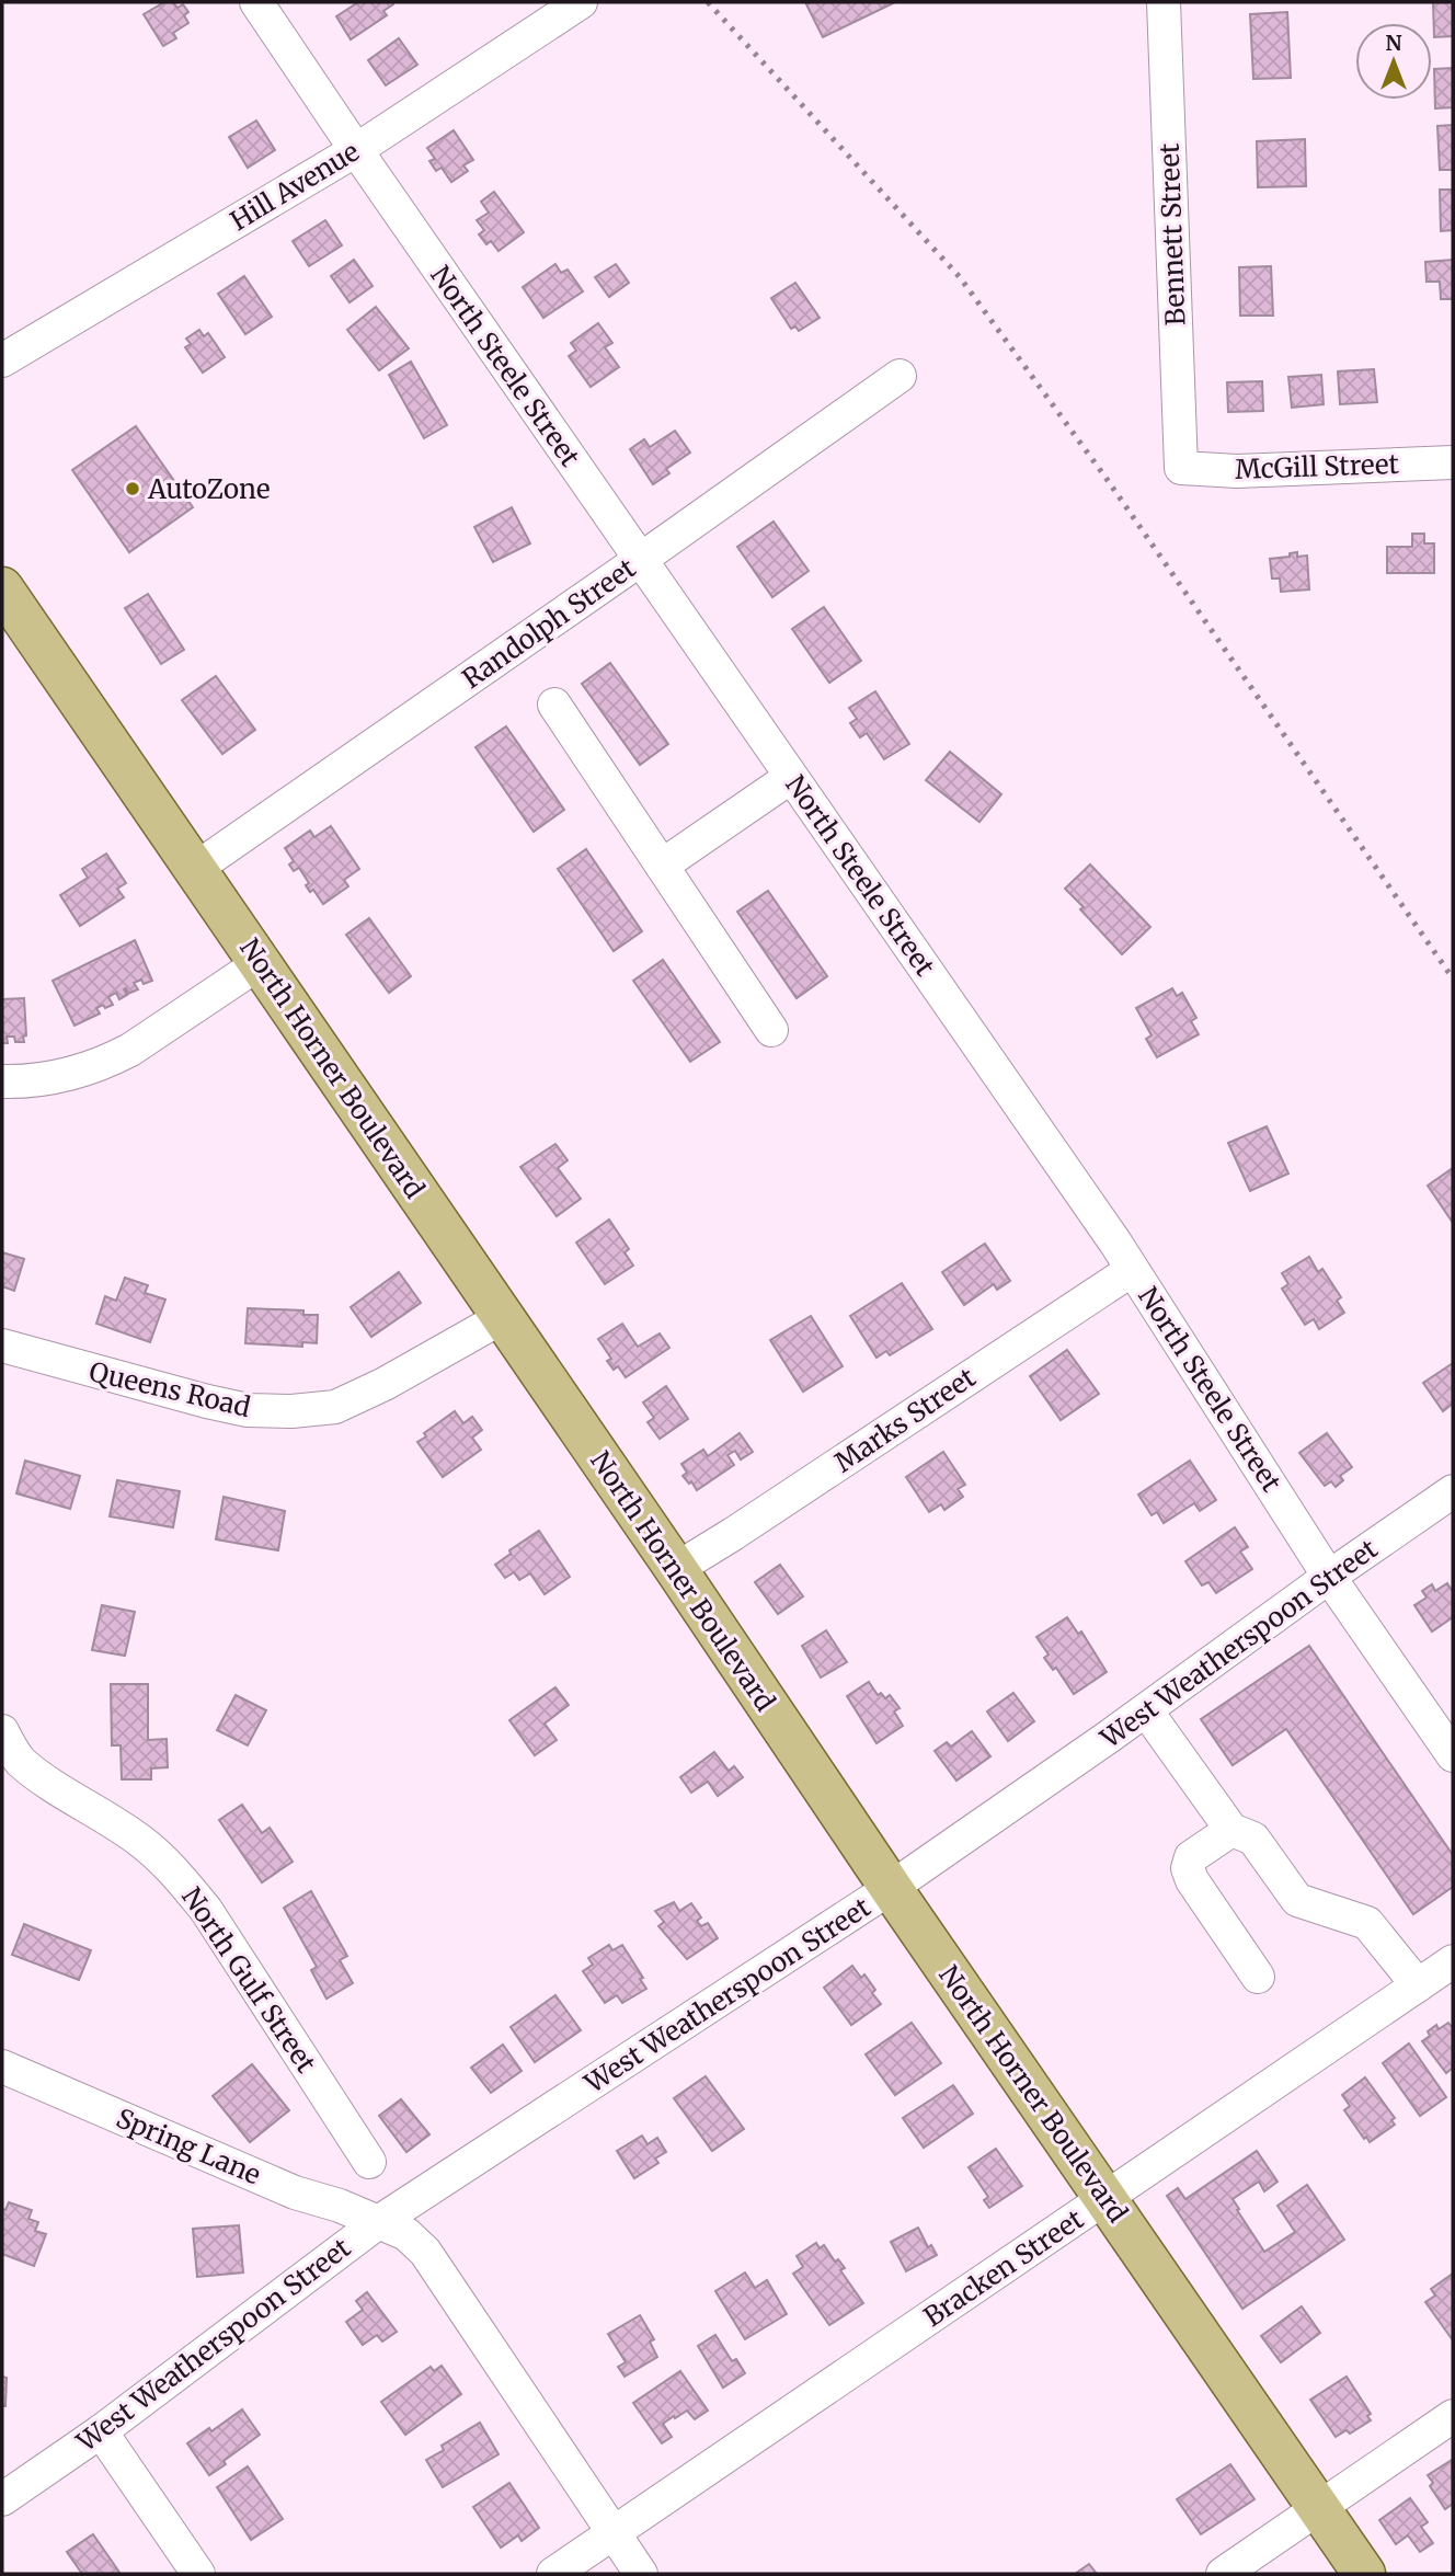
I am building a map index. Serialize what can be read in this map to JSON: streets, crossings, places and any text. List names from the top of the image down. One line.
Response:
{"streets":{"main road":["North Horner Boulevard"],"street":["Hill Avenue","Bennett Street","North Steele Street","McGill Street","Randolph Street","Queens Road","Marks Street","West Weatherspoon Street","North Gulf Street","Spring Lane","Bracken Street"]},"crossings":[["Hill Avenue","North Steele Street"],["Bennett Street","McGill Street"],["North Steele Street","Randolph Street"],["North Steele Street","Marks Street"],["North Steele Street","West Weatherspoon Street"],["Randolph Street","North Horner Boulevard"],["North Horner Boulevard","Queens Road"],["North Horner Boulevard","Marks Street"],["North Horner Boulevard","West Weatherspoon Street"],["North Horner Boulevard","Bracken Street"],["West Weatherspoon Street","Spring Lane"]],"places":["AutoZone"],"north":"top"}
